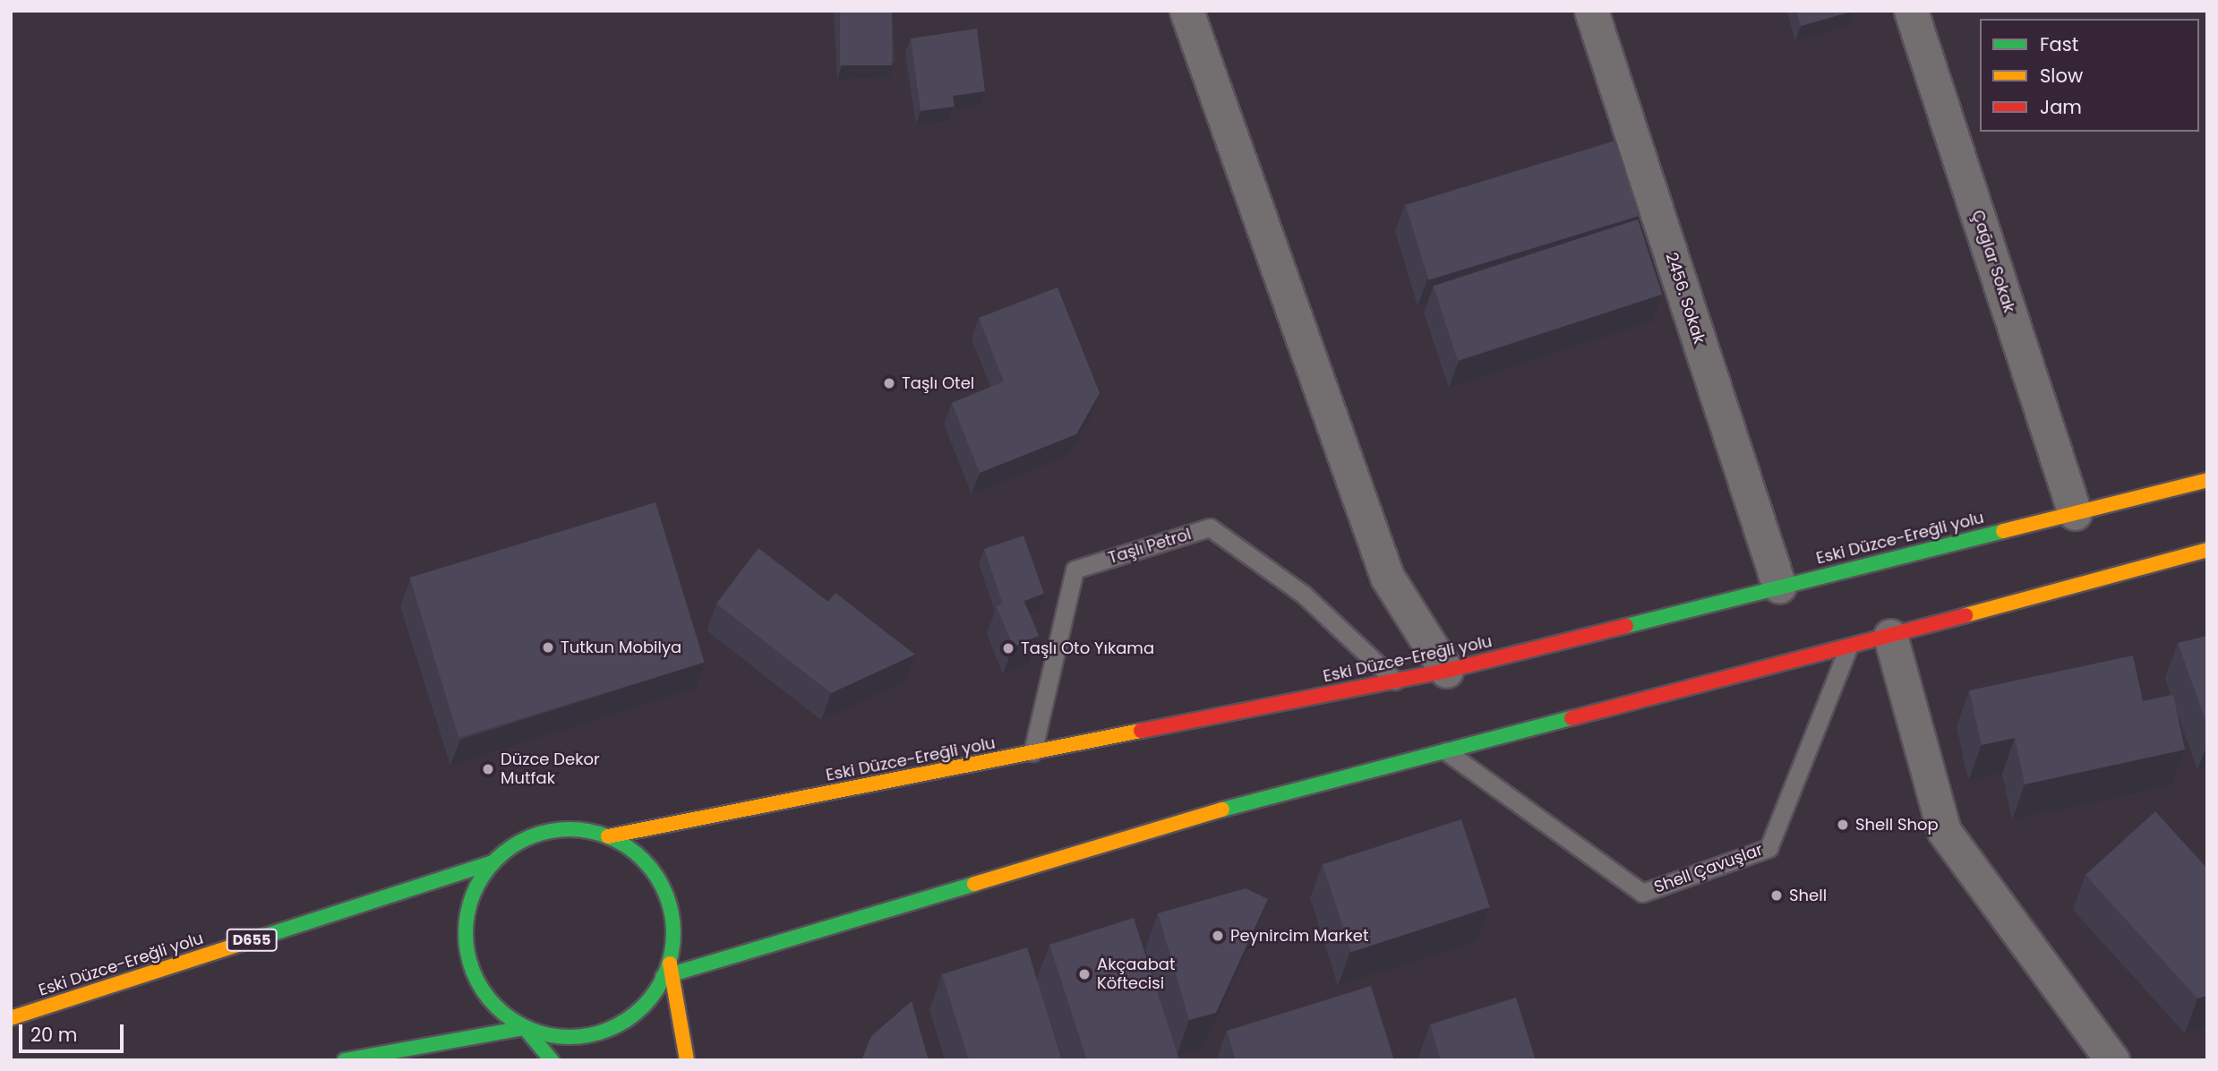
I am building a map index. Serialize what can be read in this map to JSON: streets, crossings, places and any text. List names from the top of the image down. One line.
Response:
{"streets":{"main road":["Eski Düzce-Ereğli yolu","D655"],"street":["Çağlar Sokak","2456. Sokak"],"lane":["Taşlı Petrol","Shell Çavuşlar"]},"crossings":[["Çağlar Sokak","Eski Düzce-Ereğli yolu"],["2456. Sokak","Eski Düzce-Ereğli yolu"],["Eski Düzce-Ereğli yolu","Taşlı Petrol"]],"places":["Taşlı Otel","Tutkun Mobilya","Taşlı Oto Yıkama","Düzce Dekor Mutfak","Shell Shop","Shell","Peynircim Market","Akçaabat Köftecisi"],"legend":["Fast","Slow","Jam"],"scale_bar":"20 m"}
